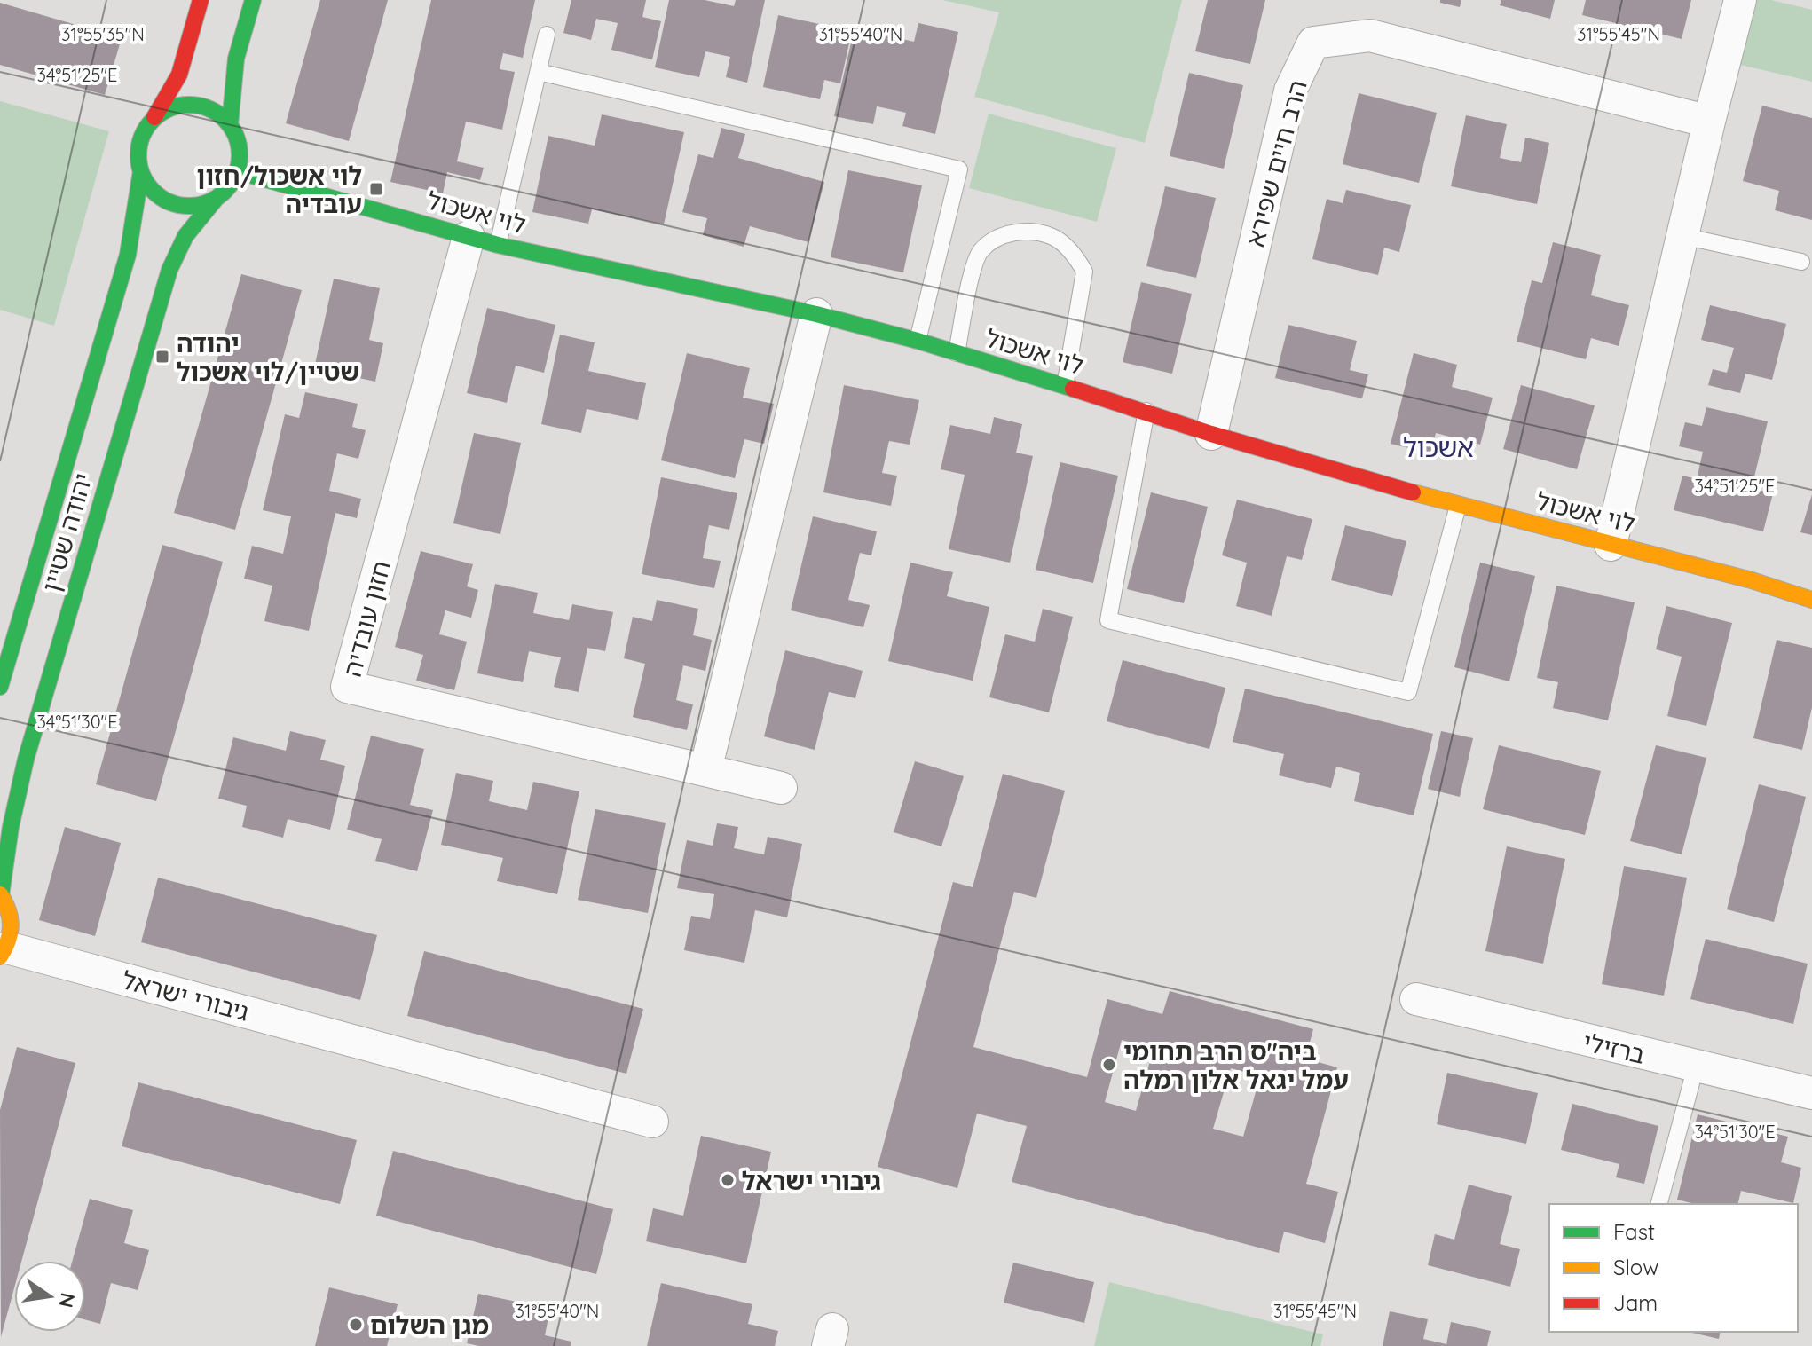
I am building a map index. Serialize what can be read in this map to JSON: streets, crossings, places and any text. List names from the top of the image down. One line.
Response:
{"streets":{"main road":["לוי אשכול","יהודה שטיין"],"street":["הרב חיים שפירא","חזון עובדיה","גיבורי ישראל","ברזילי"]},"crossings":[["הרב חיים שפירא","לוי אשכול"],["לוי אשכול","יהודה שטיין"],["לוי אשכול","חזון עובדיה"]],"districts":["אשכול"],"places":{"transit":["לוי אשכול/חזון עובדיה","יהודה שטיין/לוי אשכול"],"other":["ביה\"ס הרב תחומי עמל יגאל אלון רמלה","גיבורי ישראל","מגן השלום"]},"legend":["Fast","Slow","Jam"],"north":"right","coordinates":["31°55'35\"N","31°55'40\"N","31°55'45\"N","34°51'25\"E","34°51'30\"E"]}
